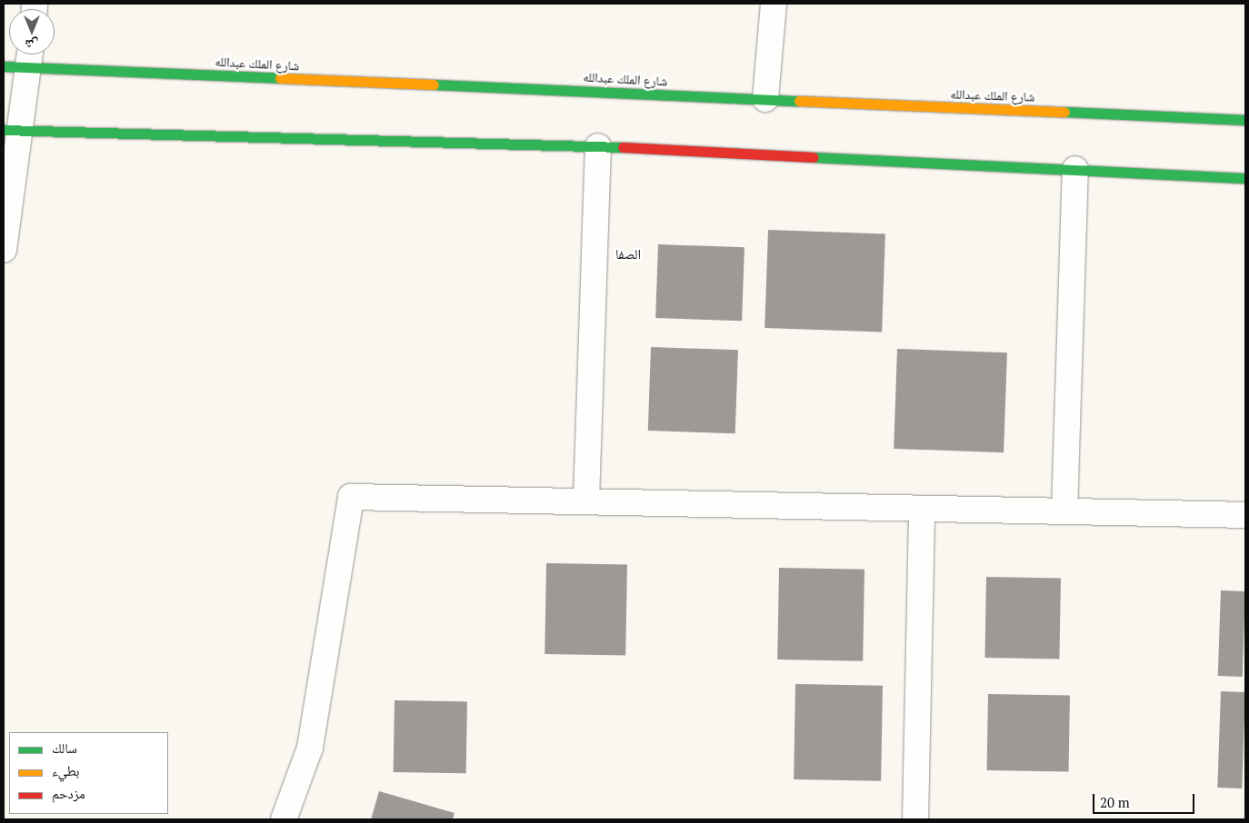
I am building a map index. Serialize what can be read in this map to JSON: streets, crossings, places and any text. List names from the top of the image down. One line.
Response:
{"streets":{"street":["شارع الملك عبدالله"]},"districts":["الصفا"],"legend":["سالك","بطيء","مزدحم"],"scale_bar":"20 m","north":"bottom"}
